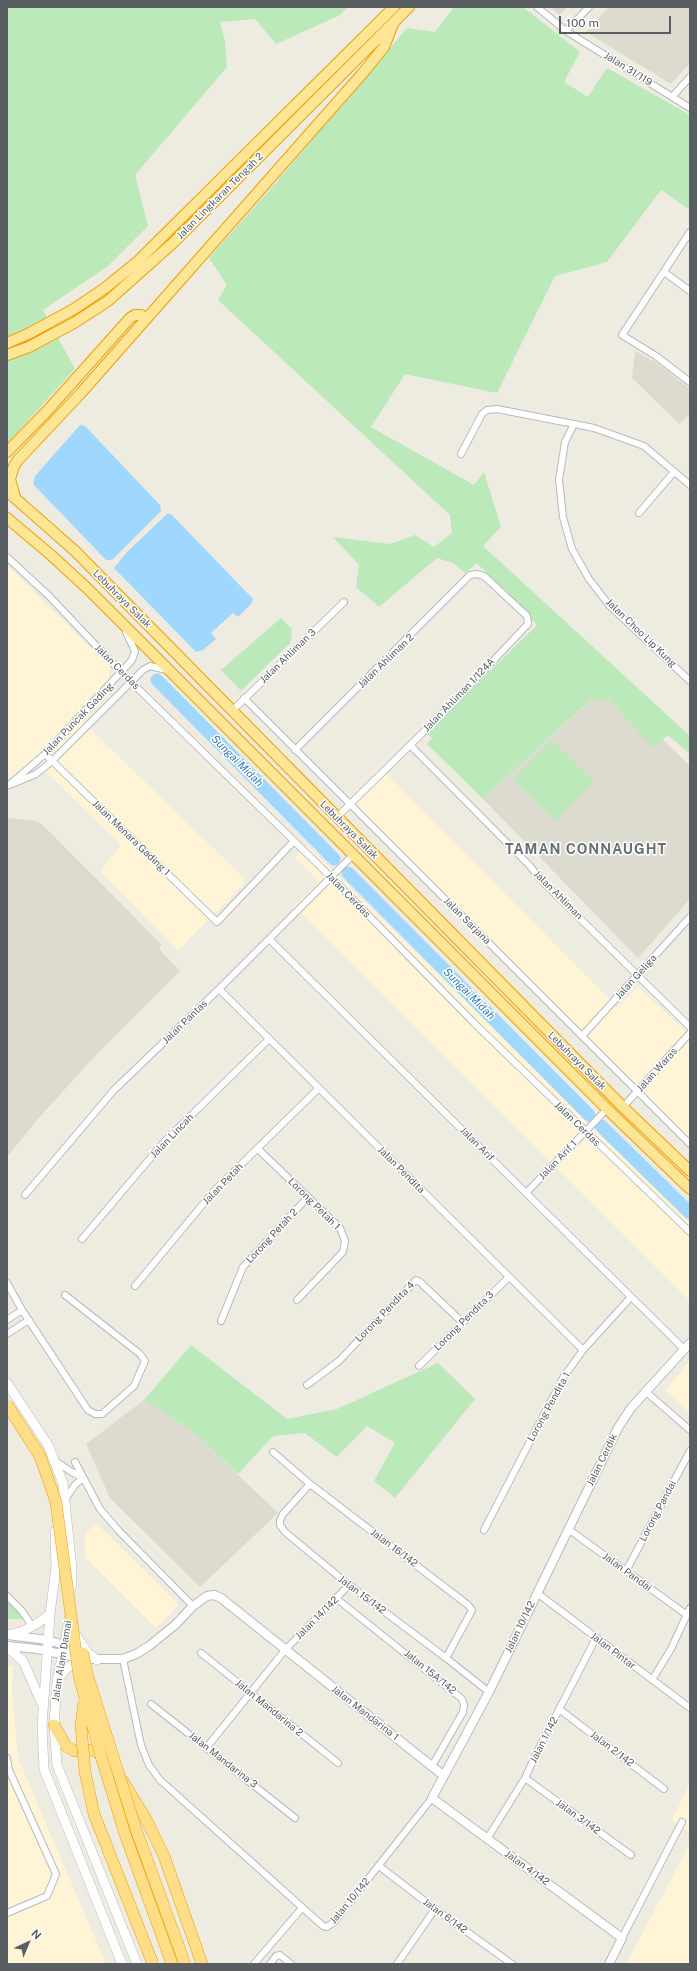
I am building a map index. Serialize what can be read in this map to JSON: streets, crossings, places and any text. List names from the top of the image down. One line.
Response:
{"streets":{"highway":["Jalan Lingkaran Tengah 2","Lebuhraya Salak"],"main road":["Jalan Alam Damai"],"street":["Jalan 31/119","Jalan Choo Lip Kung","Jalan Ahliman 3","Jalan Ahliman 2","Jalan Cerdas","Jalan Ahliman 1/124A","Jalan Puncak Gading","Jalan Menara Gading 1","Jalan Ahliman","Jalan Sarjana","Jalan Geliga","Jalan Pantas","Jalan Waras","Jalan Lincah","Jalan Arif","Jalan Arif 1","Jalan Pendita","Jalan Petah","Lorong Petah 1","Lorong Petah 2","Lorong Pendita 4","Lorong Pendita 3","Lorong Pendita 1","Jalan Cerdik","Lorong Pandai","Jalan 16/142","Jalan Pandai","Jalan 15/142","Jalan 14/142","Jalan 10/142","Jalan Pintar","Jalan 15A/142","Jalan Mandarina 2","Jalan Mandarina 1","Jalan 1/142","Jalan 2/142","Jalan Mandarina 3","Jalan 3/142","Jalan 4/142","Jalan 6/142"]},"crossings":[["Lebuhraya Salak","Jalan Ahliman 3"],["Lebuhraya Salak","Jalan Ahliman 1/124A"],["Lebuhraya Salak","Jalan Puncak Gading"],["Lebuhraya Salak","Jalan Pantas"],["Lebuhraya Salak","Jalan Waras"],["Lebuhraya Salak","Jalan Arif 1"],["Jalan Ahliman 3","Jalan Sarjana"],["Jalan Ahliman 2","Jalan Ahliman 1/124A"],["Jalan Ahliman 2","Jalan Sarjana"],["Jalan Cerdas","Jalan Puncak Gading"],["Jalan Cerdas","Jalan Menara Gading 1"],["Jalan Cerdas","Jalan Pantas"],["Jalan Cerdas","Jalan Arif 1"],["Jalan Ahliman 1/124A","Jalan Ahliman"],["Jalan Ahliman 1/124A","Jalan Sarjana"],["Jalan Puncak Gading","Jalan Menara Gading 1"],["Jalan Ahliman","Jalan Geliga"],["Jalan Sarjana","Jalan Geliga"],["Jalan Sarjana","Jalan Waras"],["Jalan Pantas","Jalan Arif"],["Jalan Pantas","Jalan Pendita"],["Jalan Lincah","Jalan Pendita"],["Jalan Arif","Jalan Arif 1"],["Jalan Arif","Lorong Pendita 1"],["Jalan Arif","Jalan Cerdik"],["Jalan Pendita","Jalan Petah"],["Jalan Pendita","Lorong Pendita 3"],["Jalan Pendita","Lorong Pendita 1"],["Jalan Petah","Lorong Petah 1"],["Lorong Petah 1","Lorong Petah 2"],["Lorong Pendita 4","Lorong Pendita 3"],["Jalan Cerdik","Jalan Pandai"],["Jalan Cerdik","Jalan 10/142"],["Jalan Cerdik","Jalan Pintar"],["Lorong Pandai","Jalan Pandai"],["Jalan 16/142","Jalan 15/142"],["Jalan 15/142","Jalan 14/142"],["Jalan 15/142","Jalan 10/142"],["Jalan 14/142","Jalan 15A/142"],["Jalan 14/142","Jalan Mandarina 1"],["Jalan 10/142","Jalan Pintar"],["Jalan 10/142","Jalan Mandarina 1"],["Jalan 10/142","Jalan 4/142"],["Jalan 10/142","Jalan 6/142"],["Jalan Pintar","Jalan 1/142"],["Jalan Alam Damai","Jalan Mandarina 1"],["Jalan 15A/142","Jalan Mandarina 1"],["Jalan 1/142","Jalan 2/142"],["Jalan 1/142","Jalan 3/142"],["Jalan 1/142","Jalan 4/142"]],"districts":["TAMAN CONNAUGHT"],"water":["Sungai Midah"],"scale_bar":"100 m","north":"top right"}
